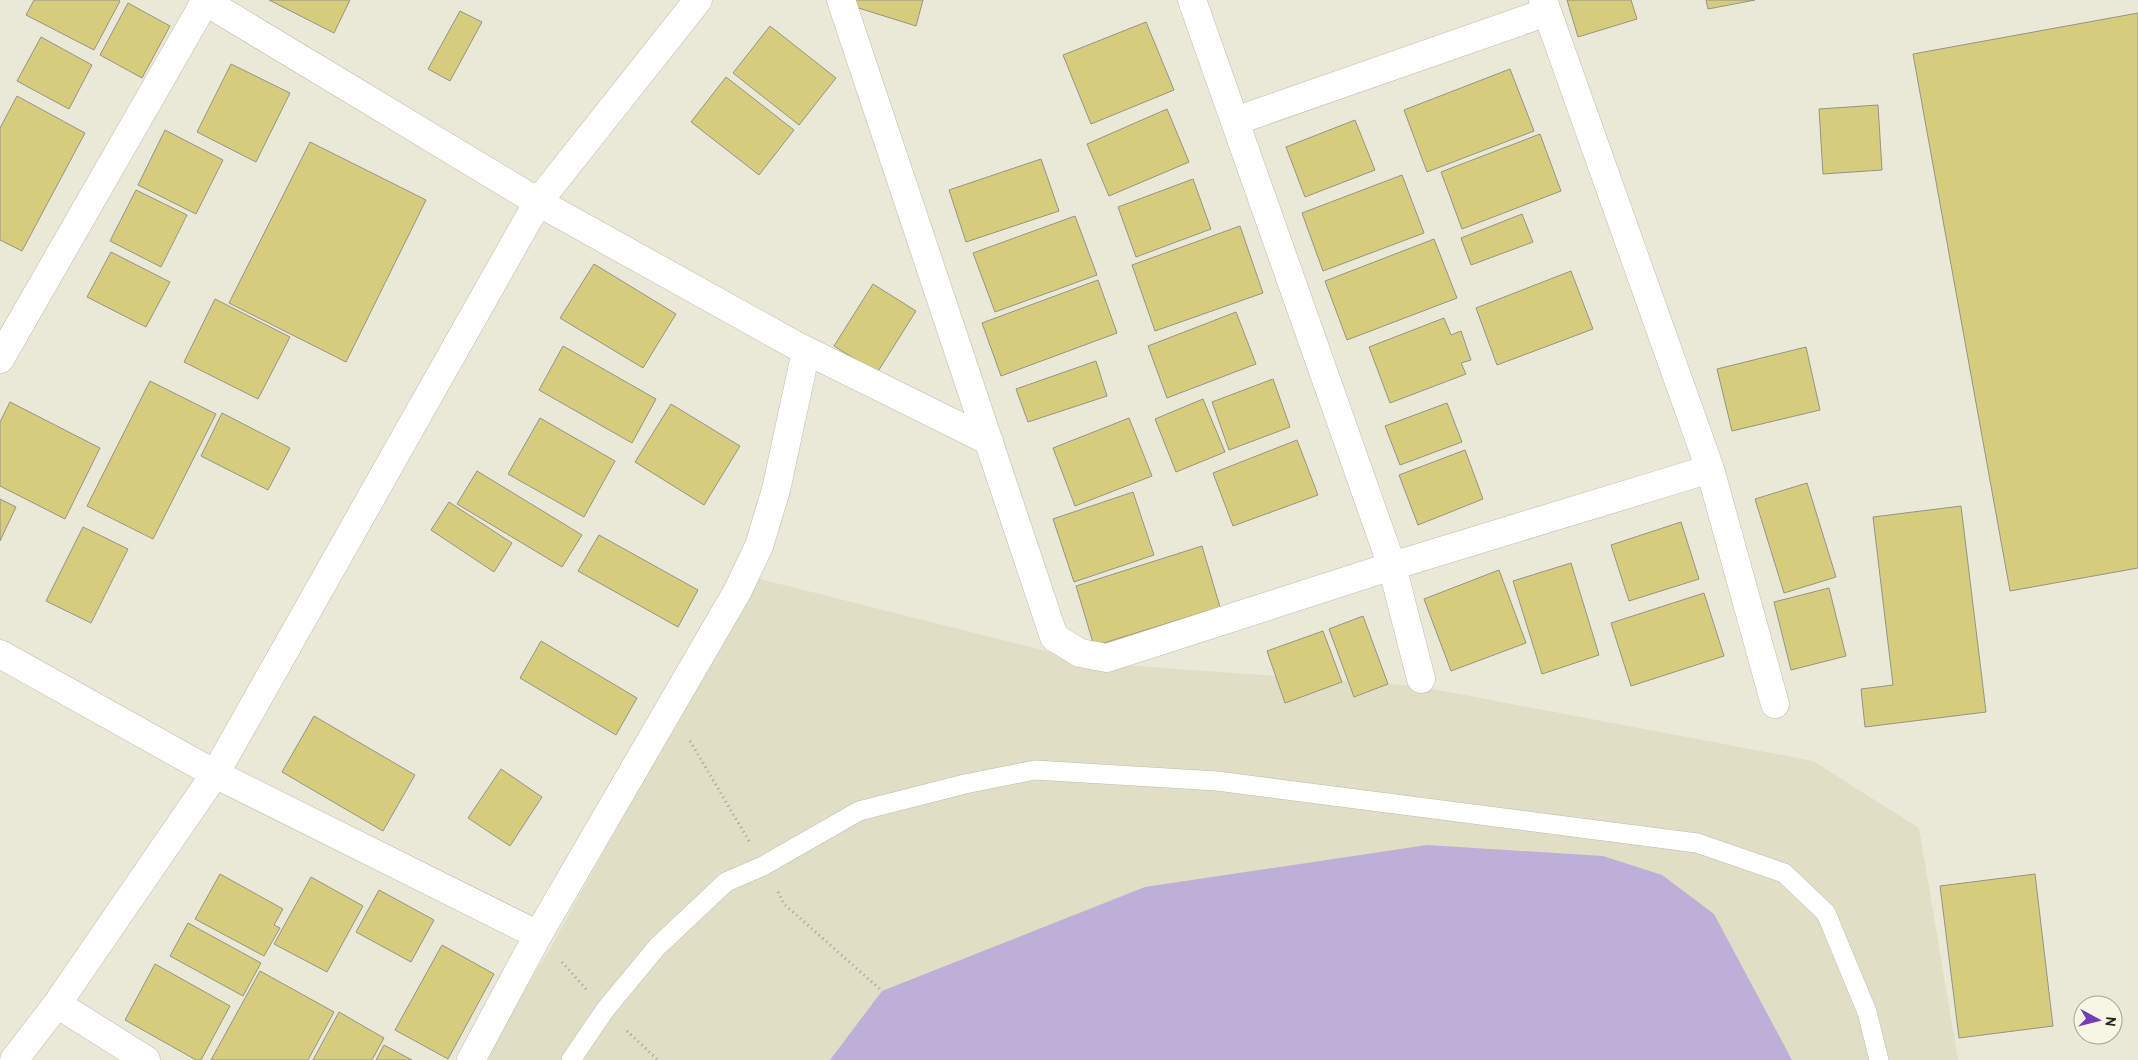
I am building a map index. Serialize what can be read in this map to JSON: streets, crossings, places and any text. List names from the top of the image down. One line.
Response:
{"north":"right"}
